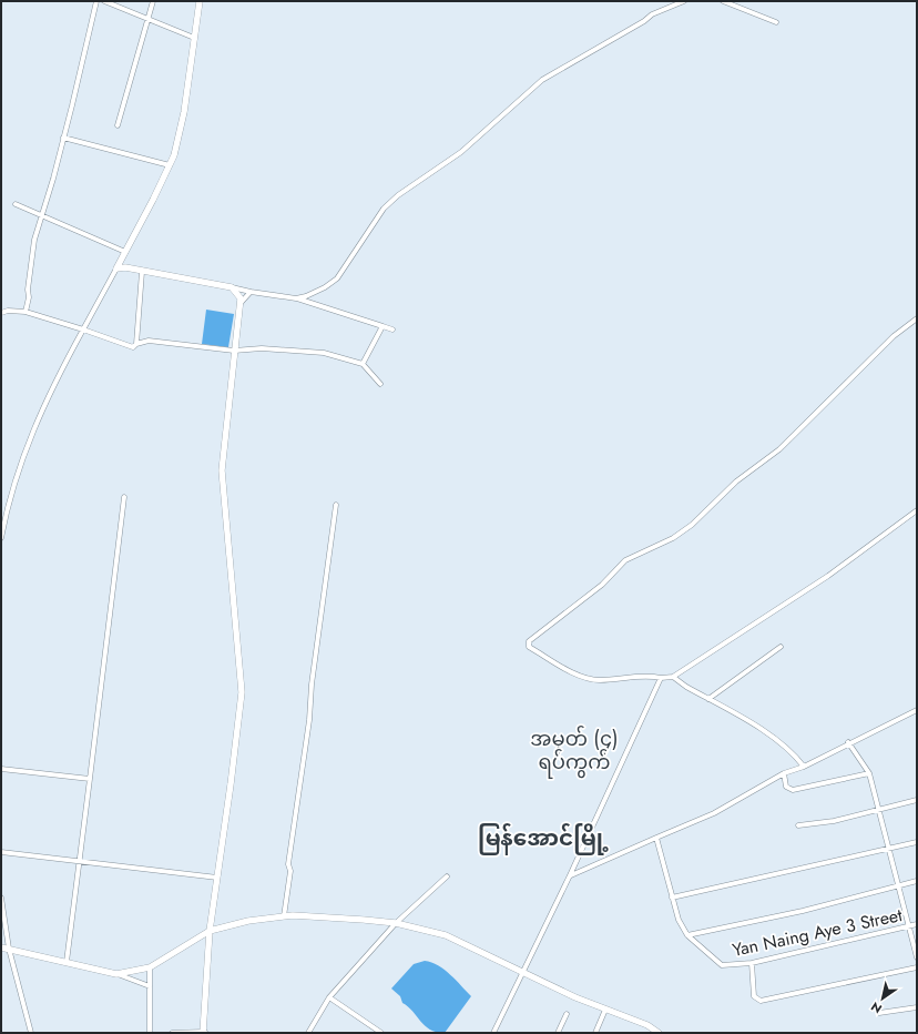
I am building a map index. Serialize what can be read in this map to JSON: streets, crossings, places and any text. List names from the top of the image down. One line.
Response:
{"streets":{"street":["Yan Naing Aye 3 Street"]},"districts":["အမှတ် (၄) ရပ်ကွက်","မြန်အောင်မြို့"],"north":"bottom left"}
